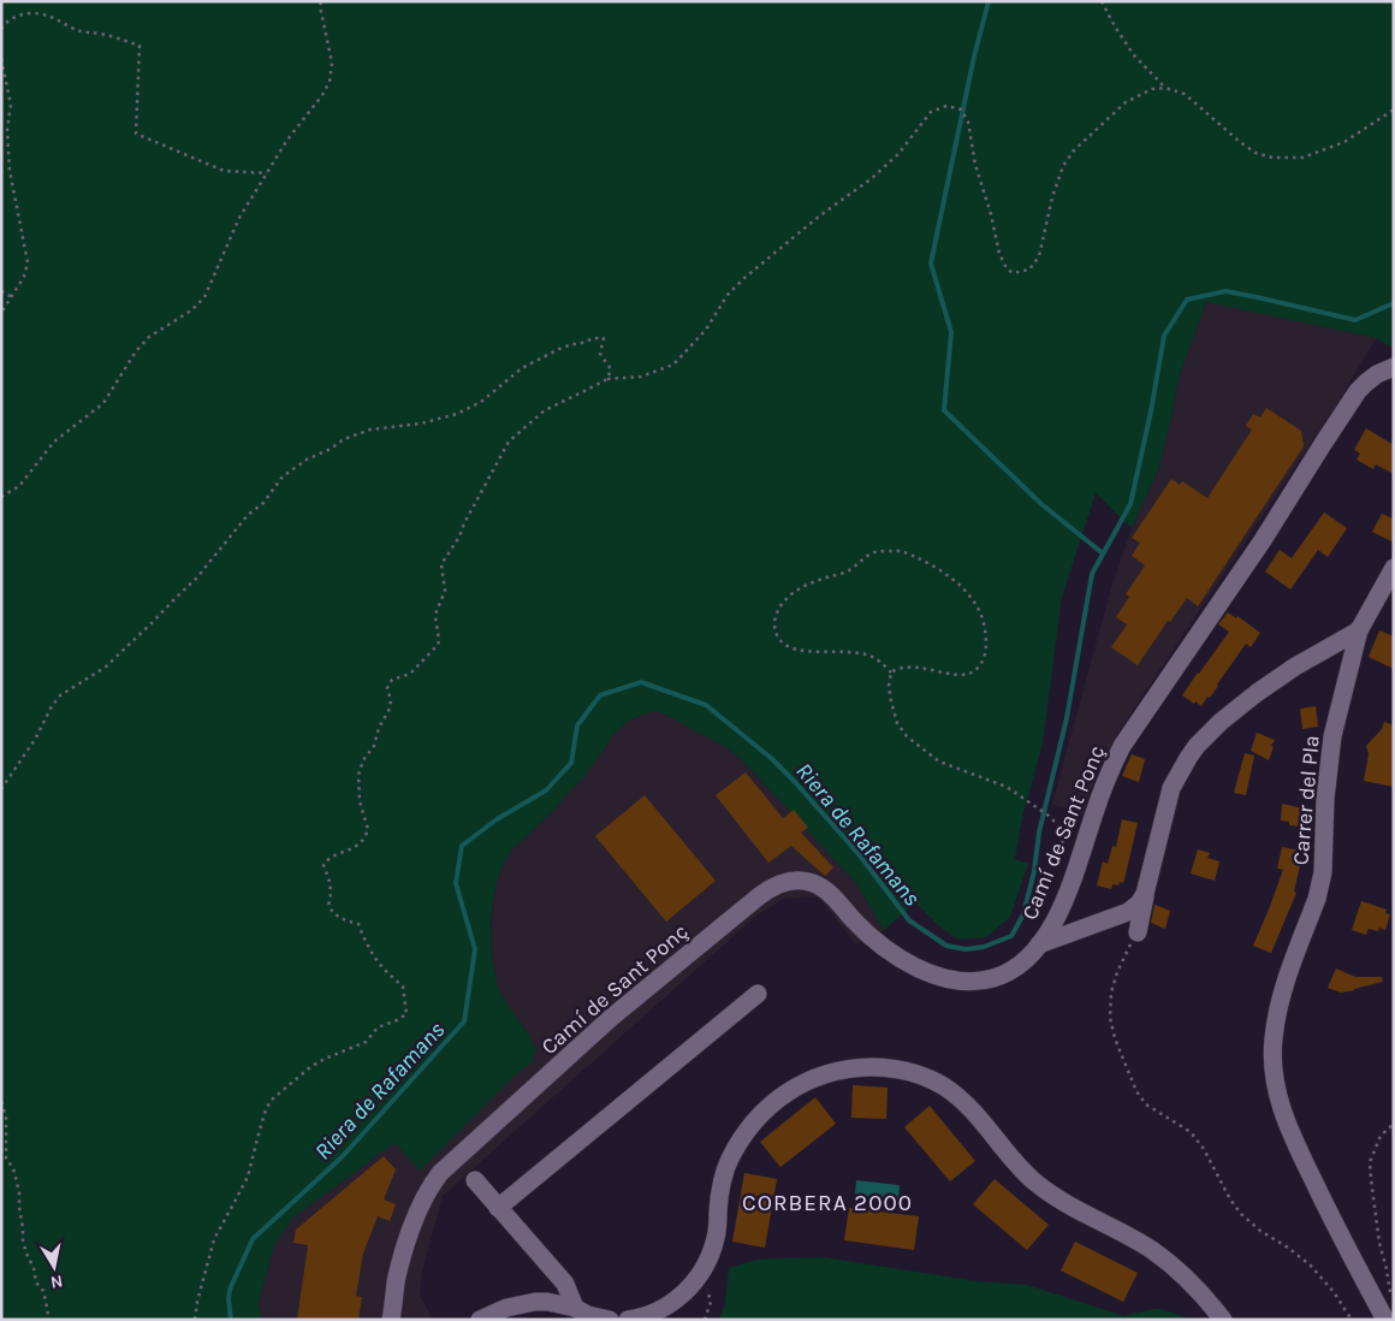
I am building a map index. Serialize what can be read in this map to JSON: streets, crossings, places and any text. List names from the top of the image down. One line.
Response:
{"streets":{"street":["Carrer del Pla","Camí de Sant Ponç"]},"districts":["CORBERA 2000"],"water":["Riera de Rafamans"],"north":"bottom"}
